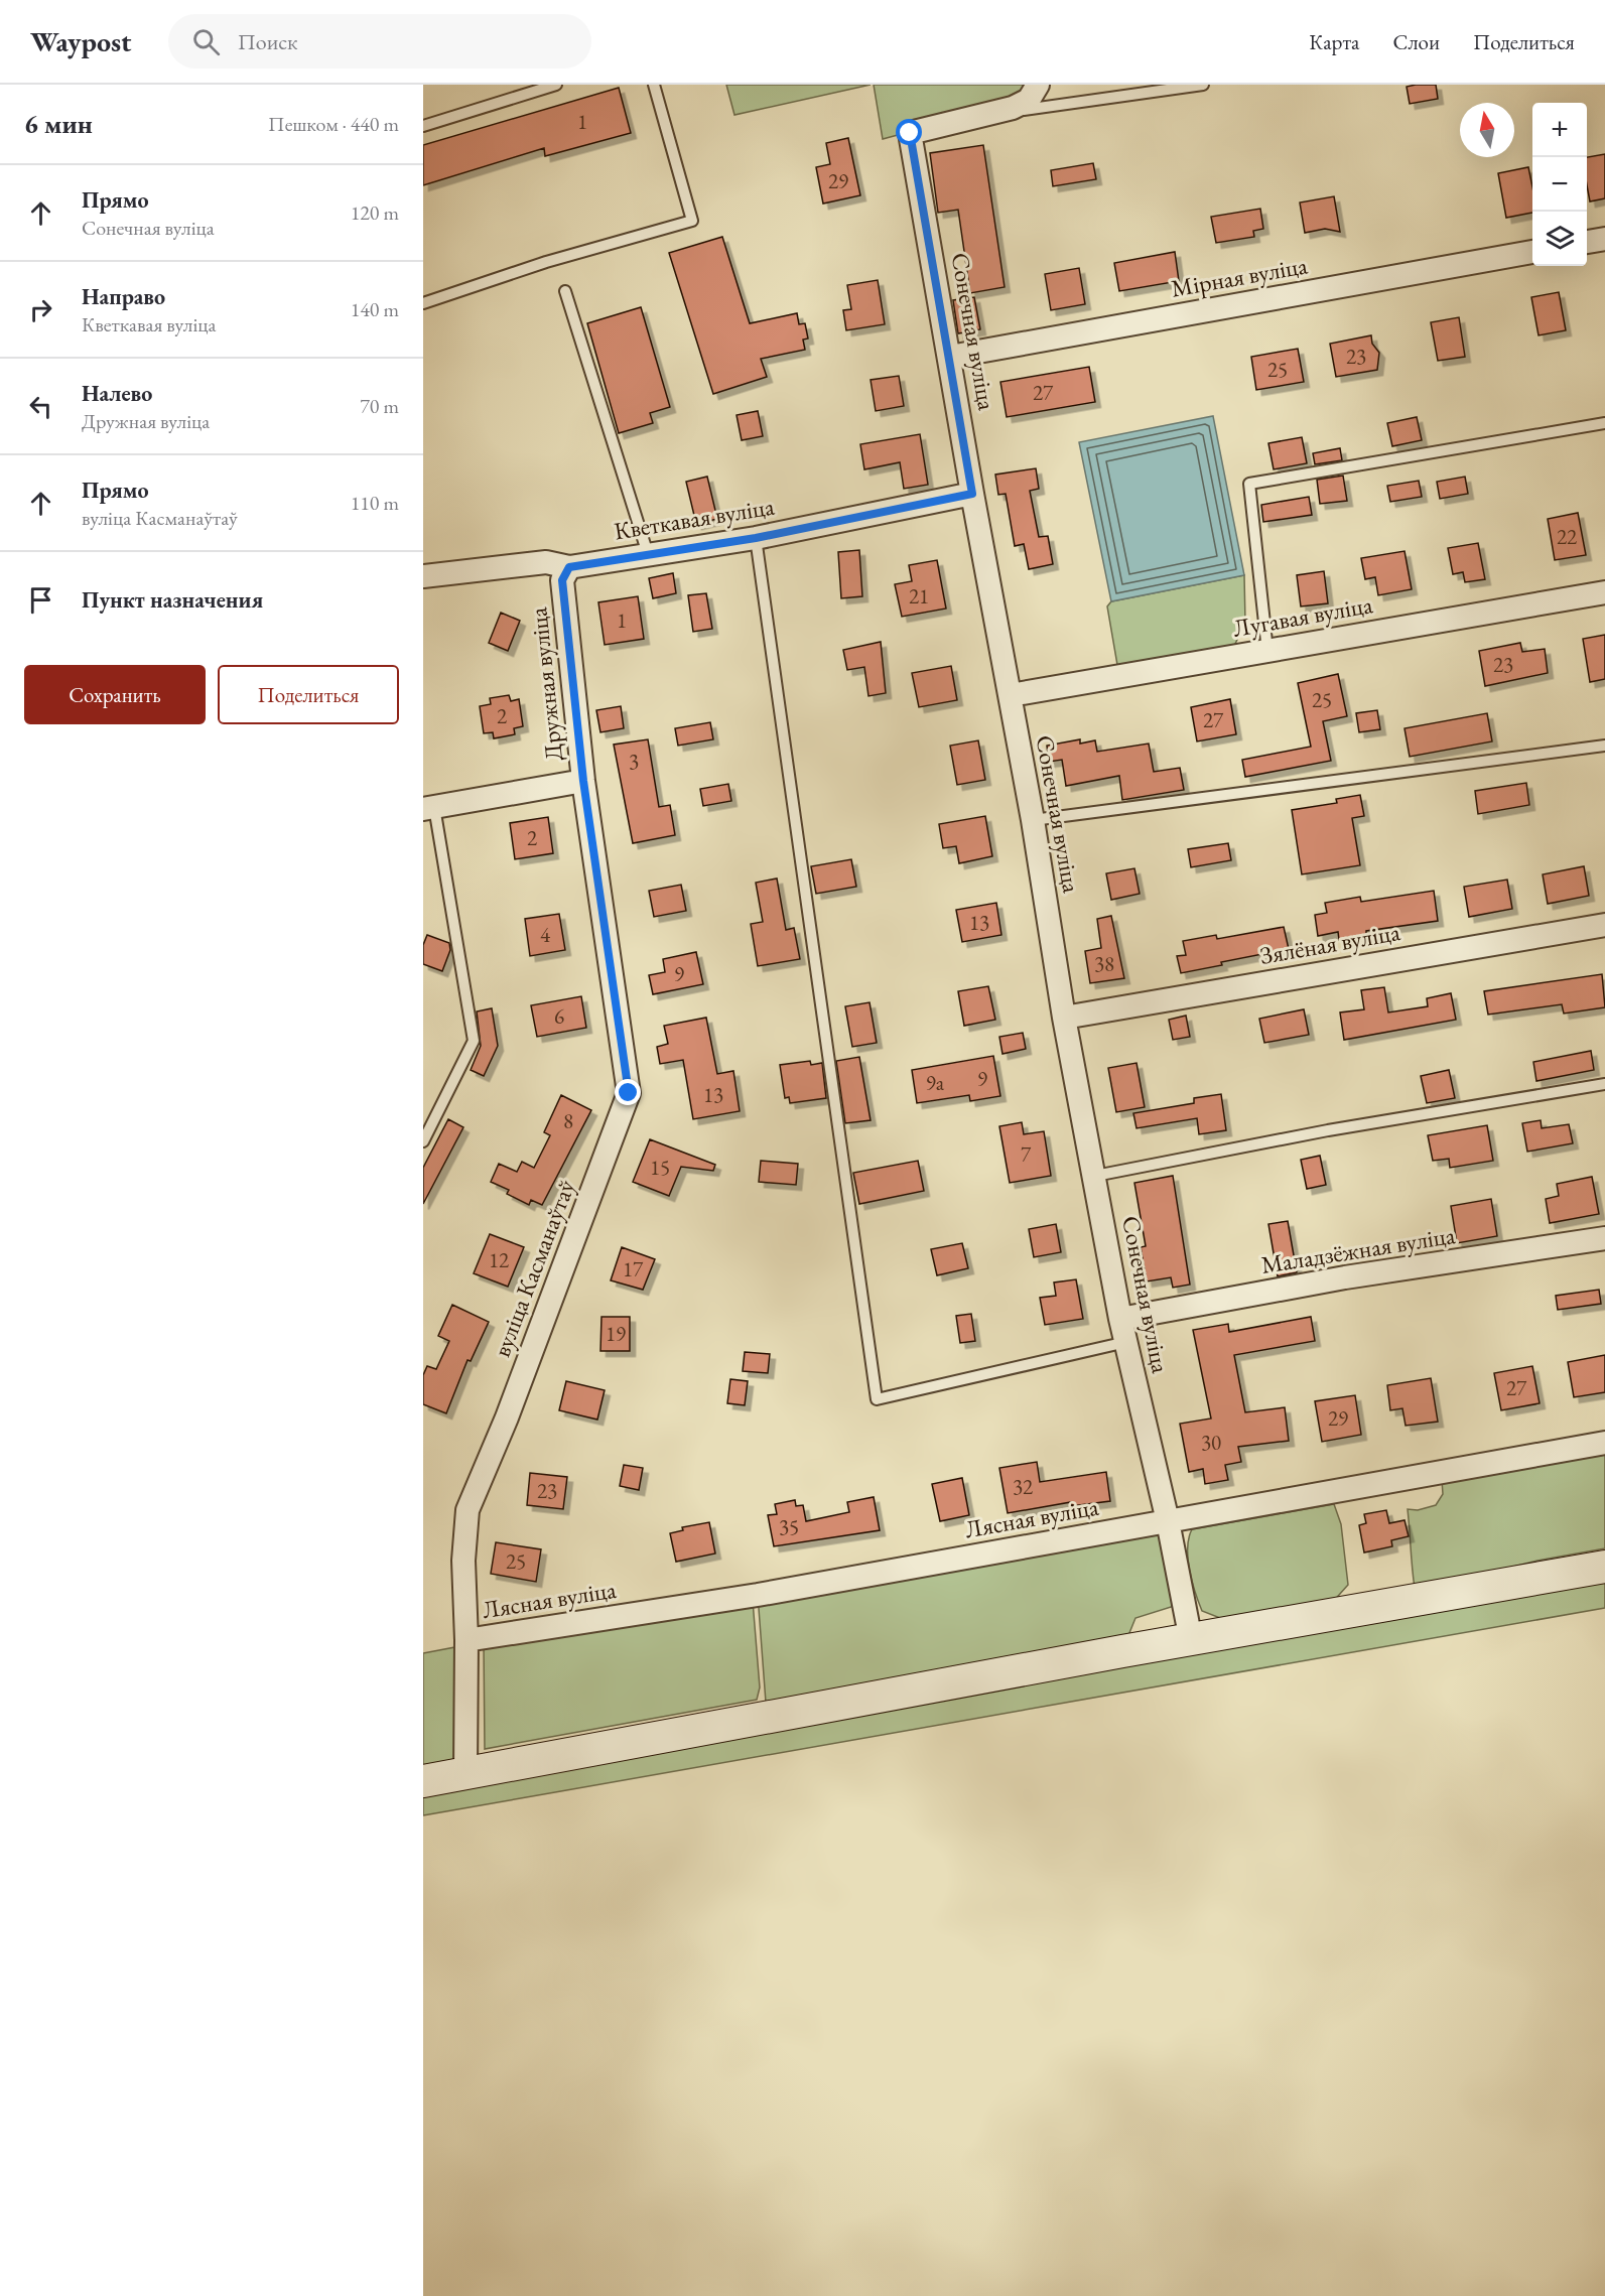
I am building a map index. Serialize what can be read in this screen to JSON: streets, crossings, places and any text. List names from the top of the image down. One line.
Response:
{"streets":{"street":["Мірная вуліца","Сонечная вуліца","Кветкавая вуліца","Лугавая вуліца","Дружная вуліца","Зялёная вуліца","Маладзёжная вуліца","вуліца Касманаўтаў","Лясная вуліца"]},"crossings":[["Мірная вуліца","Сонечная вуліца"],["Сонечная вуліца","Кветкавая вуліца"],["Сонечная вуліца","Лугавая вуліца"],["Сонечная вуліца","Зялёная вуліца"],["Сонечная вуліца","Маладзёжная вуліца"],["Сонечная вуліца","Лясная вуліца"],["Кветкавая вуліца","Дружная вуліца"],["Дружная вуліца","вуліца Касманаўтаў"],["вуліца Касманаўтаў","Лясная вуліца"]],"house_numbers":["1","29","23","25","27","22","21","1","23","25","2","27","3","2","13","4","38","9","6","9","9а","13","8","7","15","12","17","19","27","29","30","32","23","35","25"],"north":"top","page":{"header":"Waypost","search":"Поиск","nav":["Карта","Слои","Поделиться"],"heading":["6 мин","Пешком · 440 m"],"map_buttons":["+","−"],"list":[["Прямо","Сонечная вуліца","120 m"],["Направо","Кветкавая вуліца","140 m"],["Налево","Дружная вуліца","70 m"],["Прямо","вуліца Касманаўтаў","110 m"],"Пункт назначения"],"buttons":["Сохранить","Поделиться"]}}
